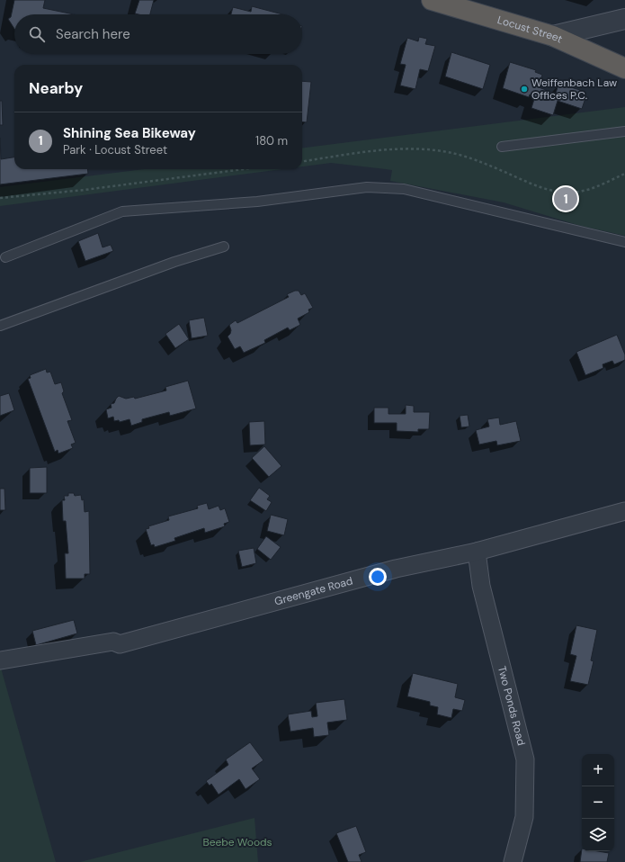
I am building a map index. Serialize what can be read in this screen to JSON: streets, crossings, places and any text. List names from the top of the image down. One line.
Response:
{"streets":{"highway":["Locust Street"],"street":["Greengate Road","Two Ponds Road"]},"crossings":[["Greengate Road","Two Ponds Road"]],"parks":["Beebe Woods"],"places":["Weiffenbach Law Offices P.C."],"page":{"search":"Search here","heading":"Nearby","list":[{"mark":"1","name":"Shining Sea Bikeway","note":"Park · Locust Street","value":"180 m"}],"pins":"1","map_buttons":["+","−"]}}
